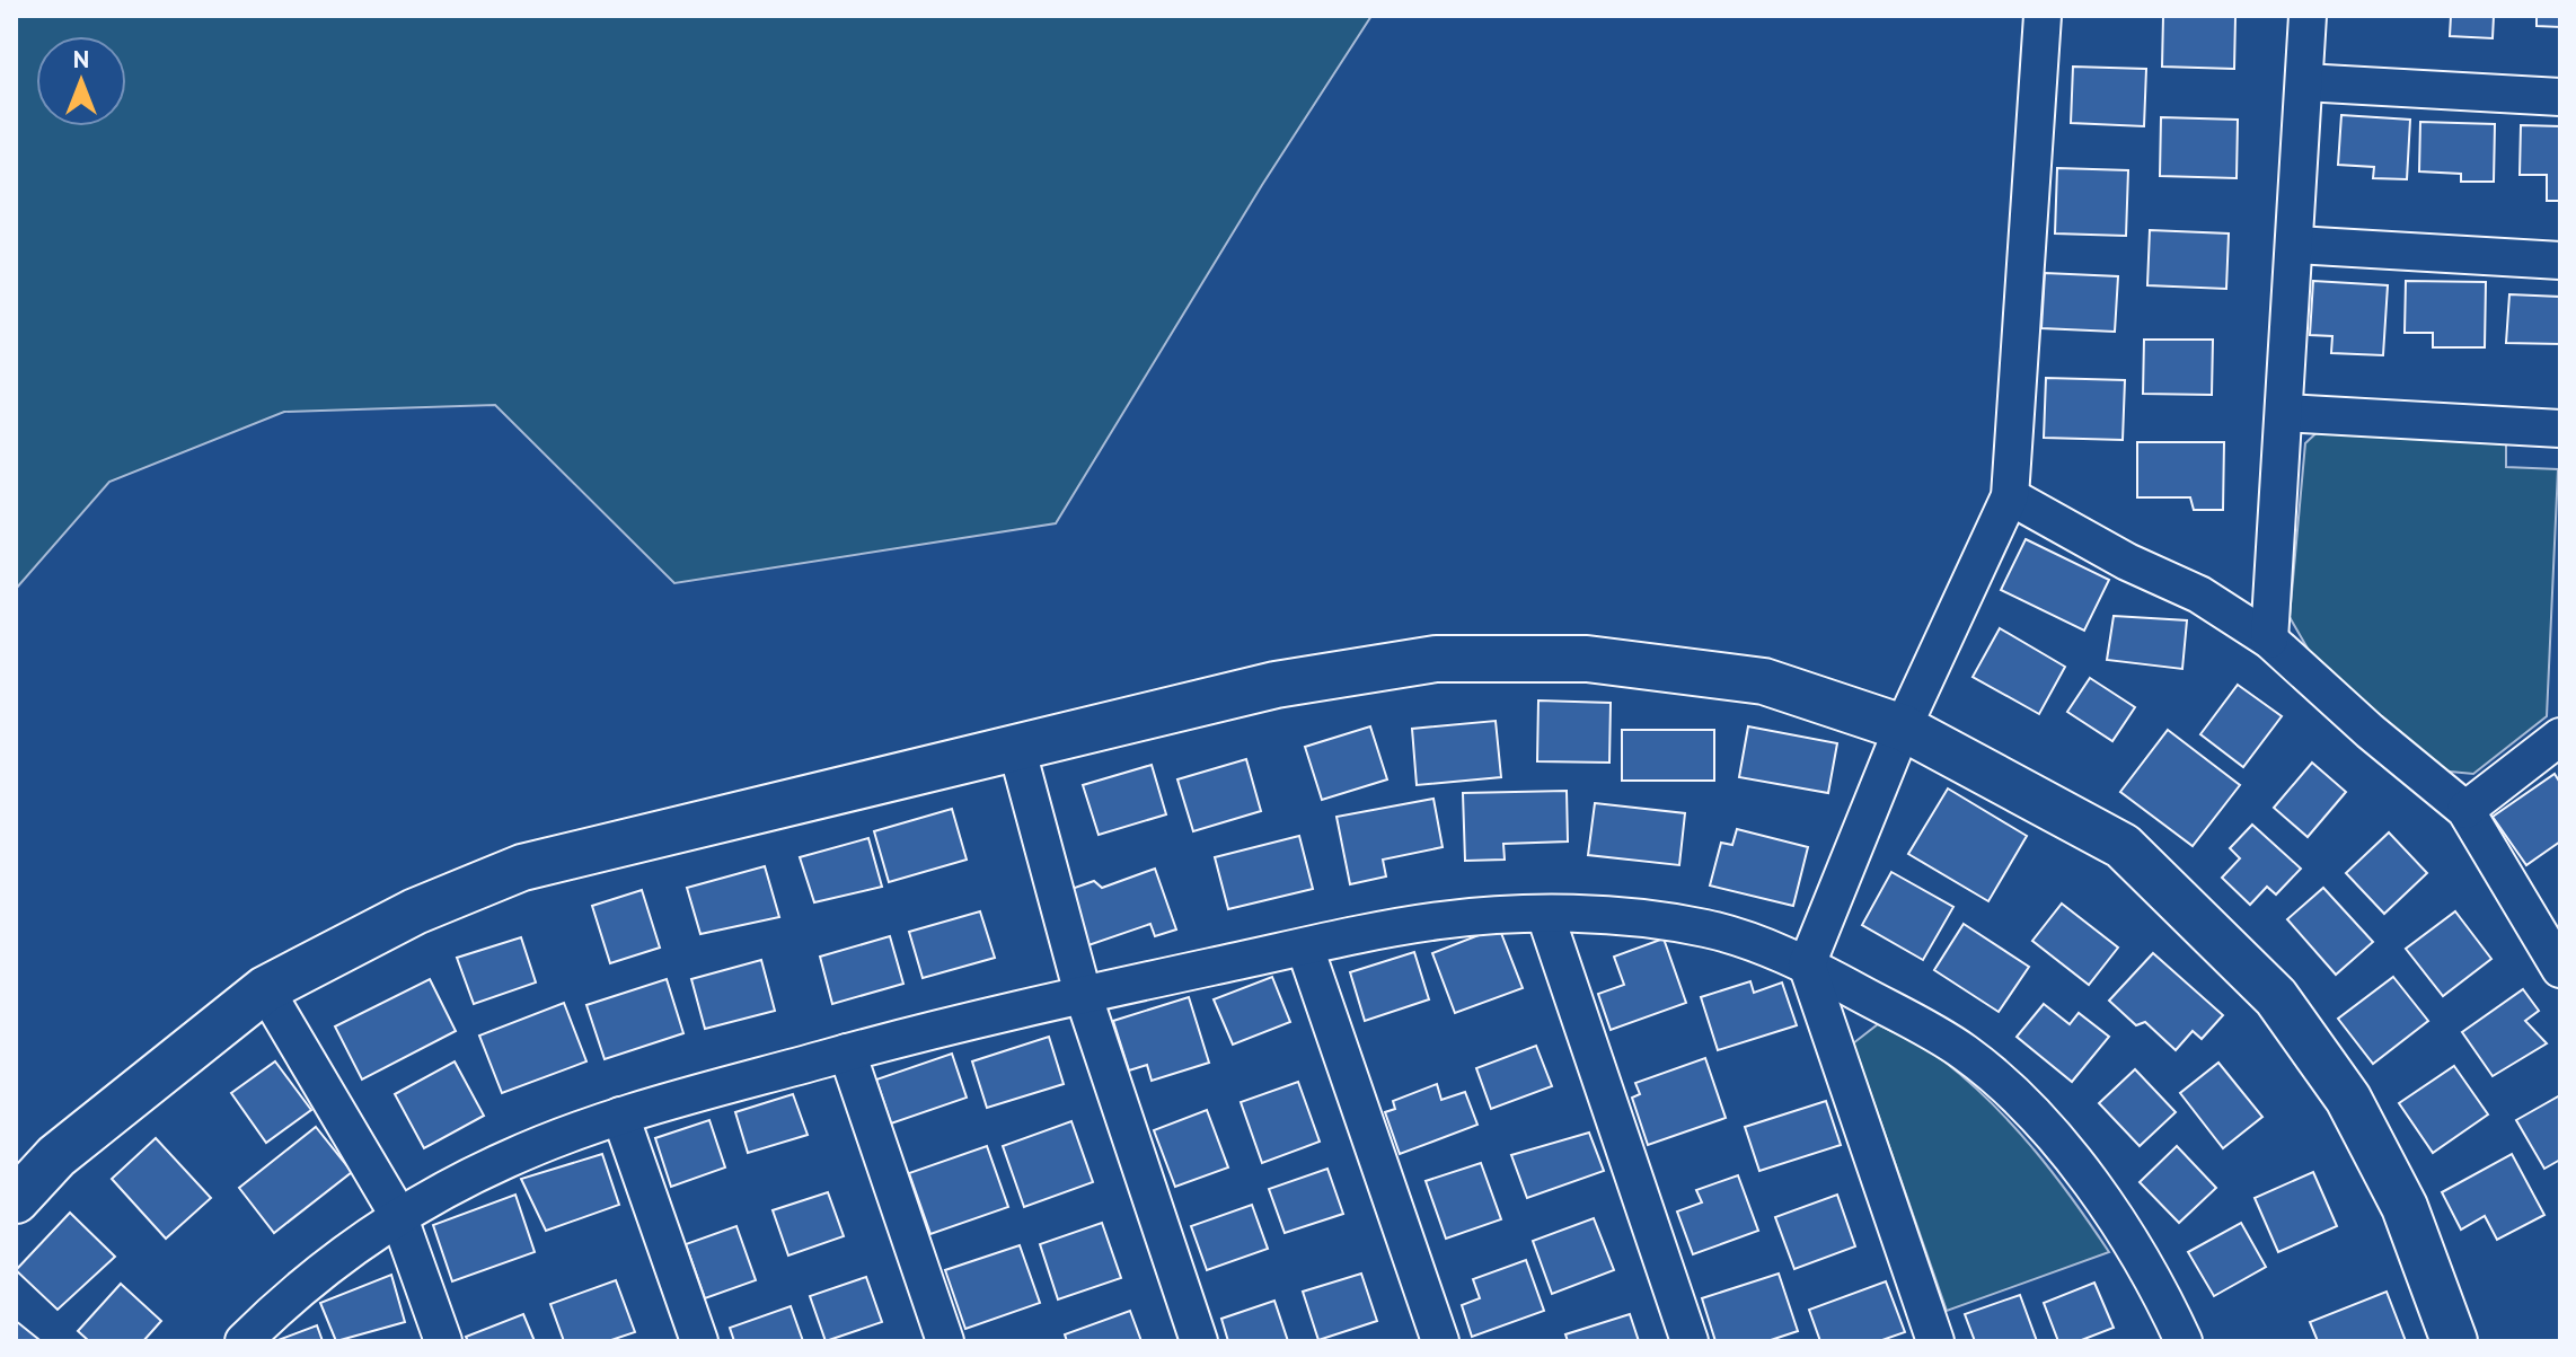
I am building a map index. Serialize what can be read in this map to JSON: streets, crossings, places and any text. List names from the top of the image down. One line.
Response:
{"north":"top"}
